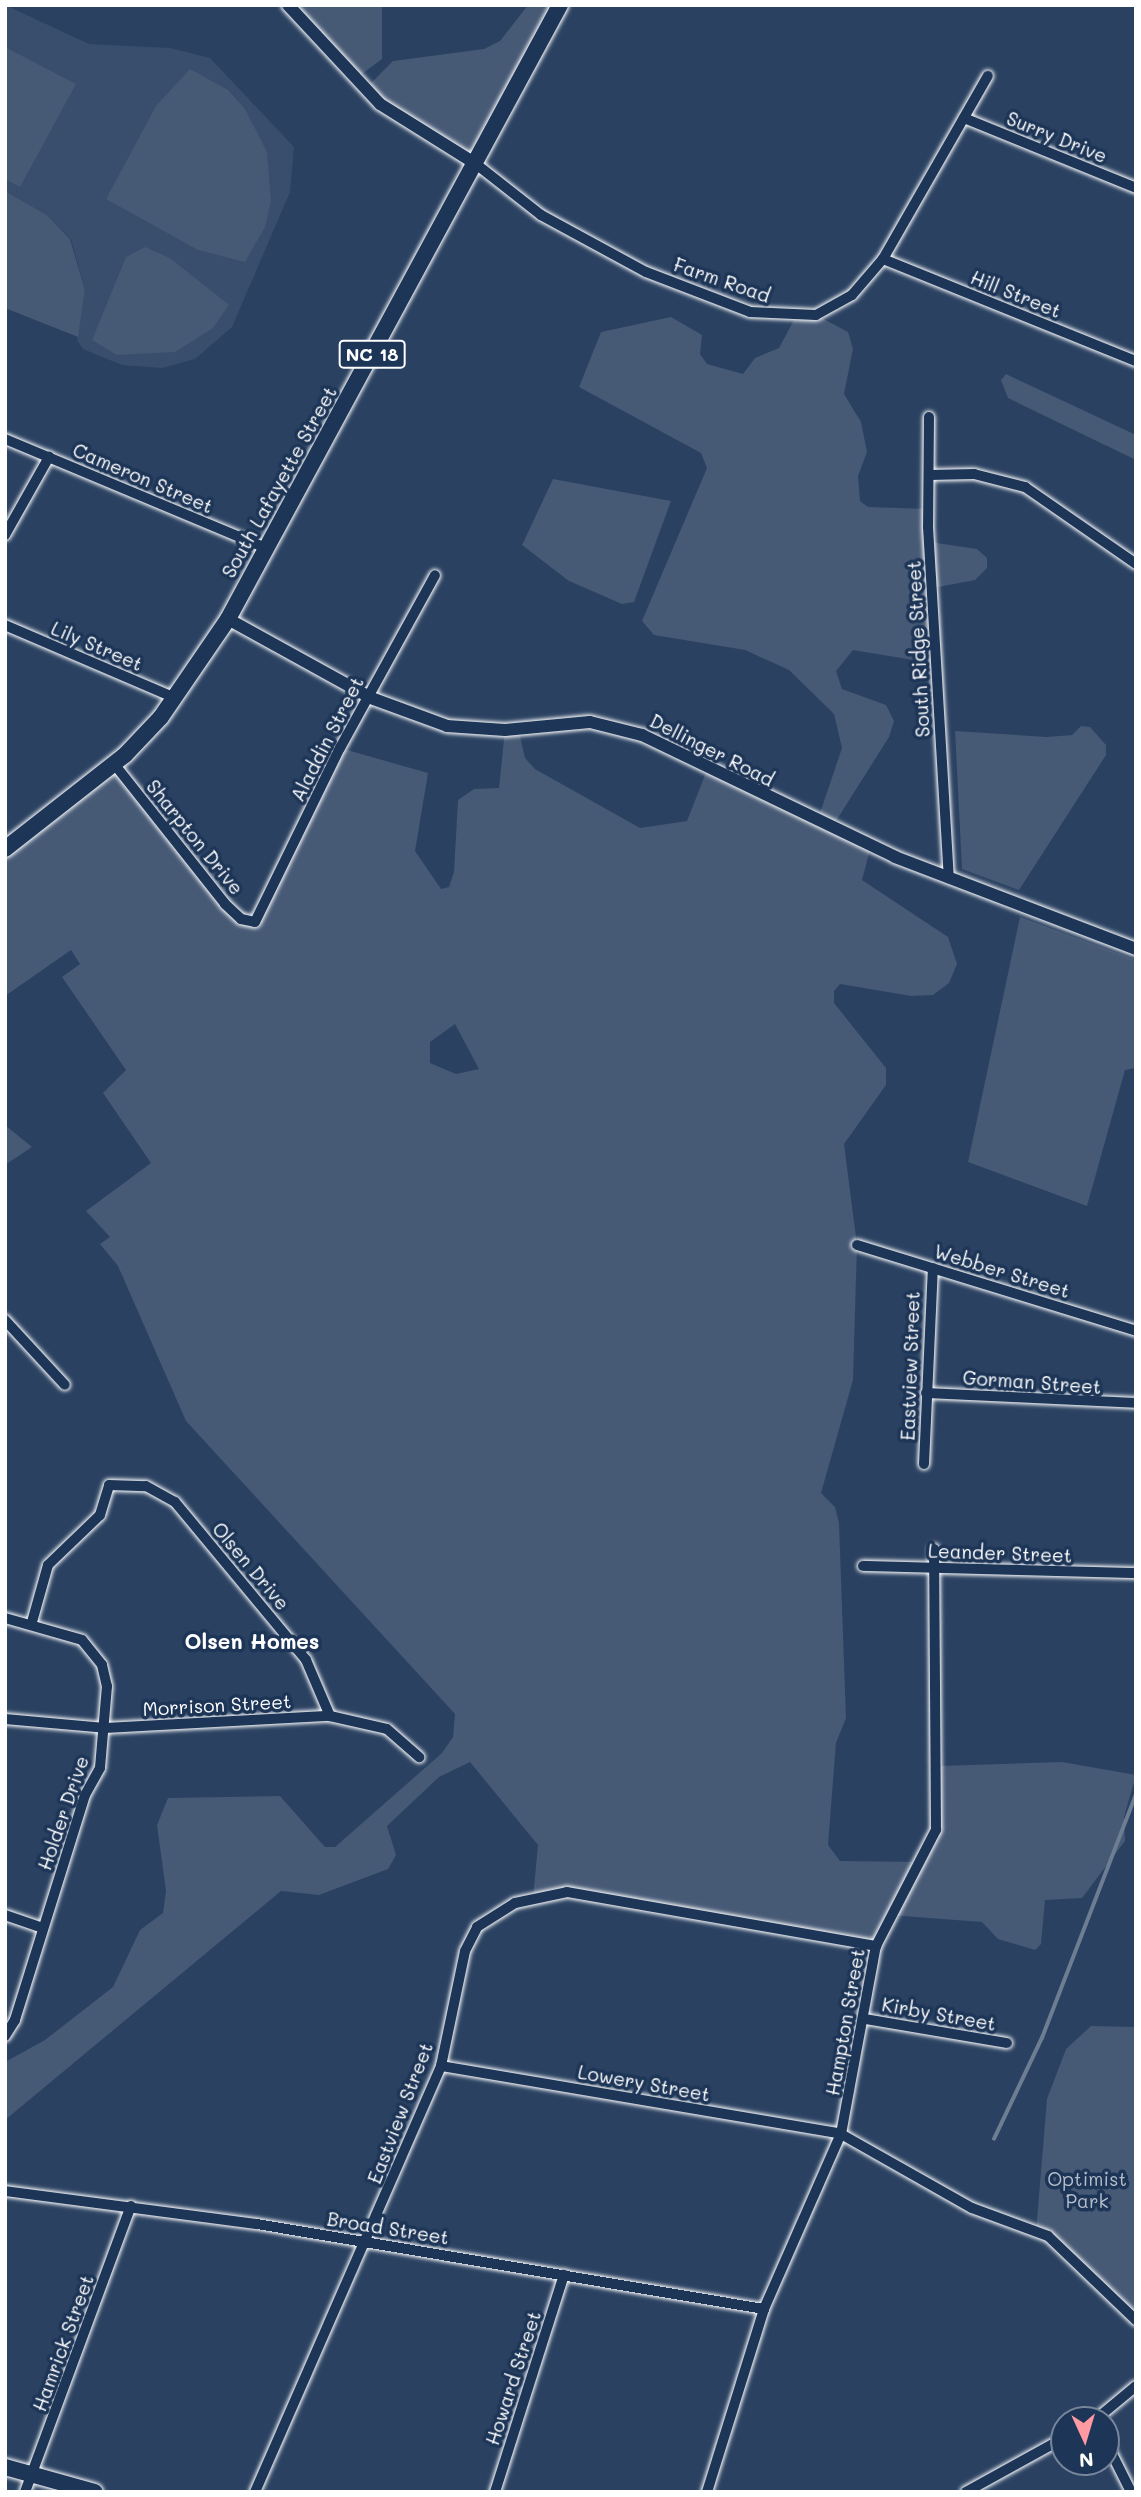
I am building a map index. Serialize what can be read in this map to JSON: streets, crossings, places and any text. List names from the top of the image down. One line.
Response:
{"streets":{"main road":["NC 18","South Lafayette Street"],"street":["Surry Drive","Farm Road","Hill Street","Cameron Street","Lily Street","South Ridge Street","Aladdin Street","Dellinger Road","Sharpton Drive","Webber Street","Eastview Street","Gorman Street","Leander Street","Olsen Drive","Morrison Street","Holder Drive","Kirby Street","Hampton Street","Lowery Street","Broad Street","Hamrick Street","Howard Street"]},"crossings":[["Surry Drive","Farm Road"],["Farm Road","Hill Street"],["Farm Road","South Lafayette Street"],["Cameron Street","South Lafayette Street"],["South Lafayette Street","Lily Street"],["South Lafayette Street","Dellinger Road"],["South Lafayette Street","Sharpton Drive"],["South Ridge Street","Dellinger Road"],["Aladdin Street","Dellinger Road"],["Aladdin Street","Sharpton Drive"],["Webber Street","Eastview Street"],["Eastview Street","Gorman Street"],["Eastview Street","Hampton Street"],["Eastview Street","Lowery Street"],["Eastview Street","Broad Street"],["Leander Street","Hampton Street"],["Olsen Drive","Morrison Street"],["Olsen Drive","Holder Drive"],["Morrison Street","Holder Drive"],["Kirby Street","Hampton Street"],["Hampton Street","Lowery Street"],["Hampton Street","Broad Street"],["Broad Street","Hamrick Street"],["Broad Street","Howard Street"]],"districts":["Olsen Homes"],"parks":["Optimist Park"],"north":"bottom"}
